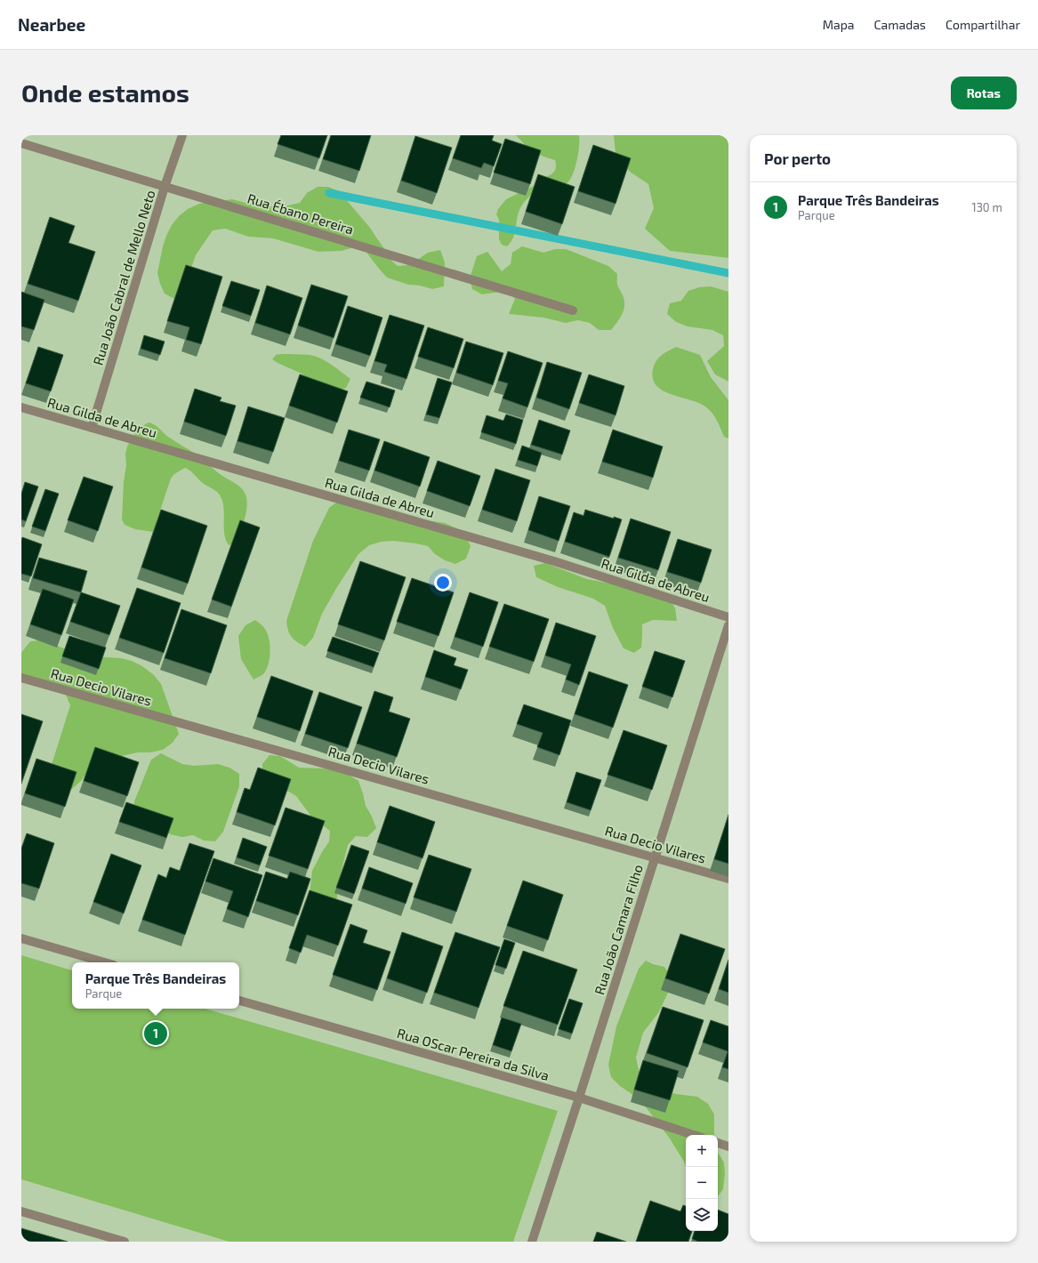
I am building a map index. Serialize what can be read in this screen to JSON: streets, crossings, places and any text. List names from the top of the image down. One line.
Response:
{"streets":{"street":["Rua Ébano Pereira","Rua João Cabral de Mello Neto","Rua Gilda de Abreu","Rua Decio Vilares","Rua João Camara Filho","Rua OScar Pereira da Silva"]},"crossings":[["Rua Ébano Pereira","Rua João Cabral de Mello Neto"],["Rua João Cabral de Mello Neto","Rua Gilda de Abreu"],["Rua Decio Vilares","Rua João Camara Filho"],["Rua João Camara Filho","Rua OScar Pereira da Silva"]],"page":{"header":"Nearbee","nav":["Mapa","Camadas","Compartilhar"],"buttons":"Rotas","title":"Onde estamos","heading":"Por perto","list":[{"mark":"1","name":"Parque Três Bandeiras","note":"Parque","value":"130 m"}],"popup":["Parque Três Bandeiras","Parque"],"pins":"1","map_buttons":["+","−"]}}
